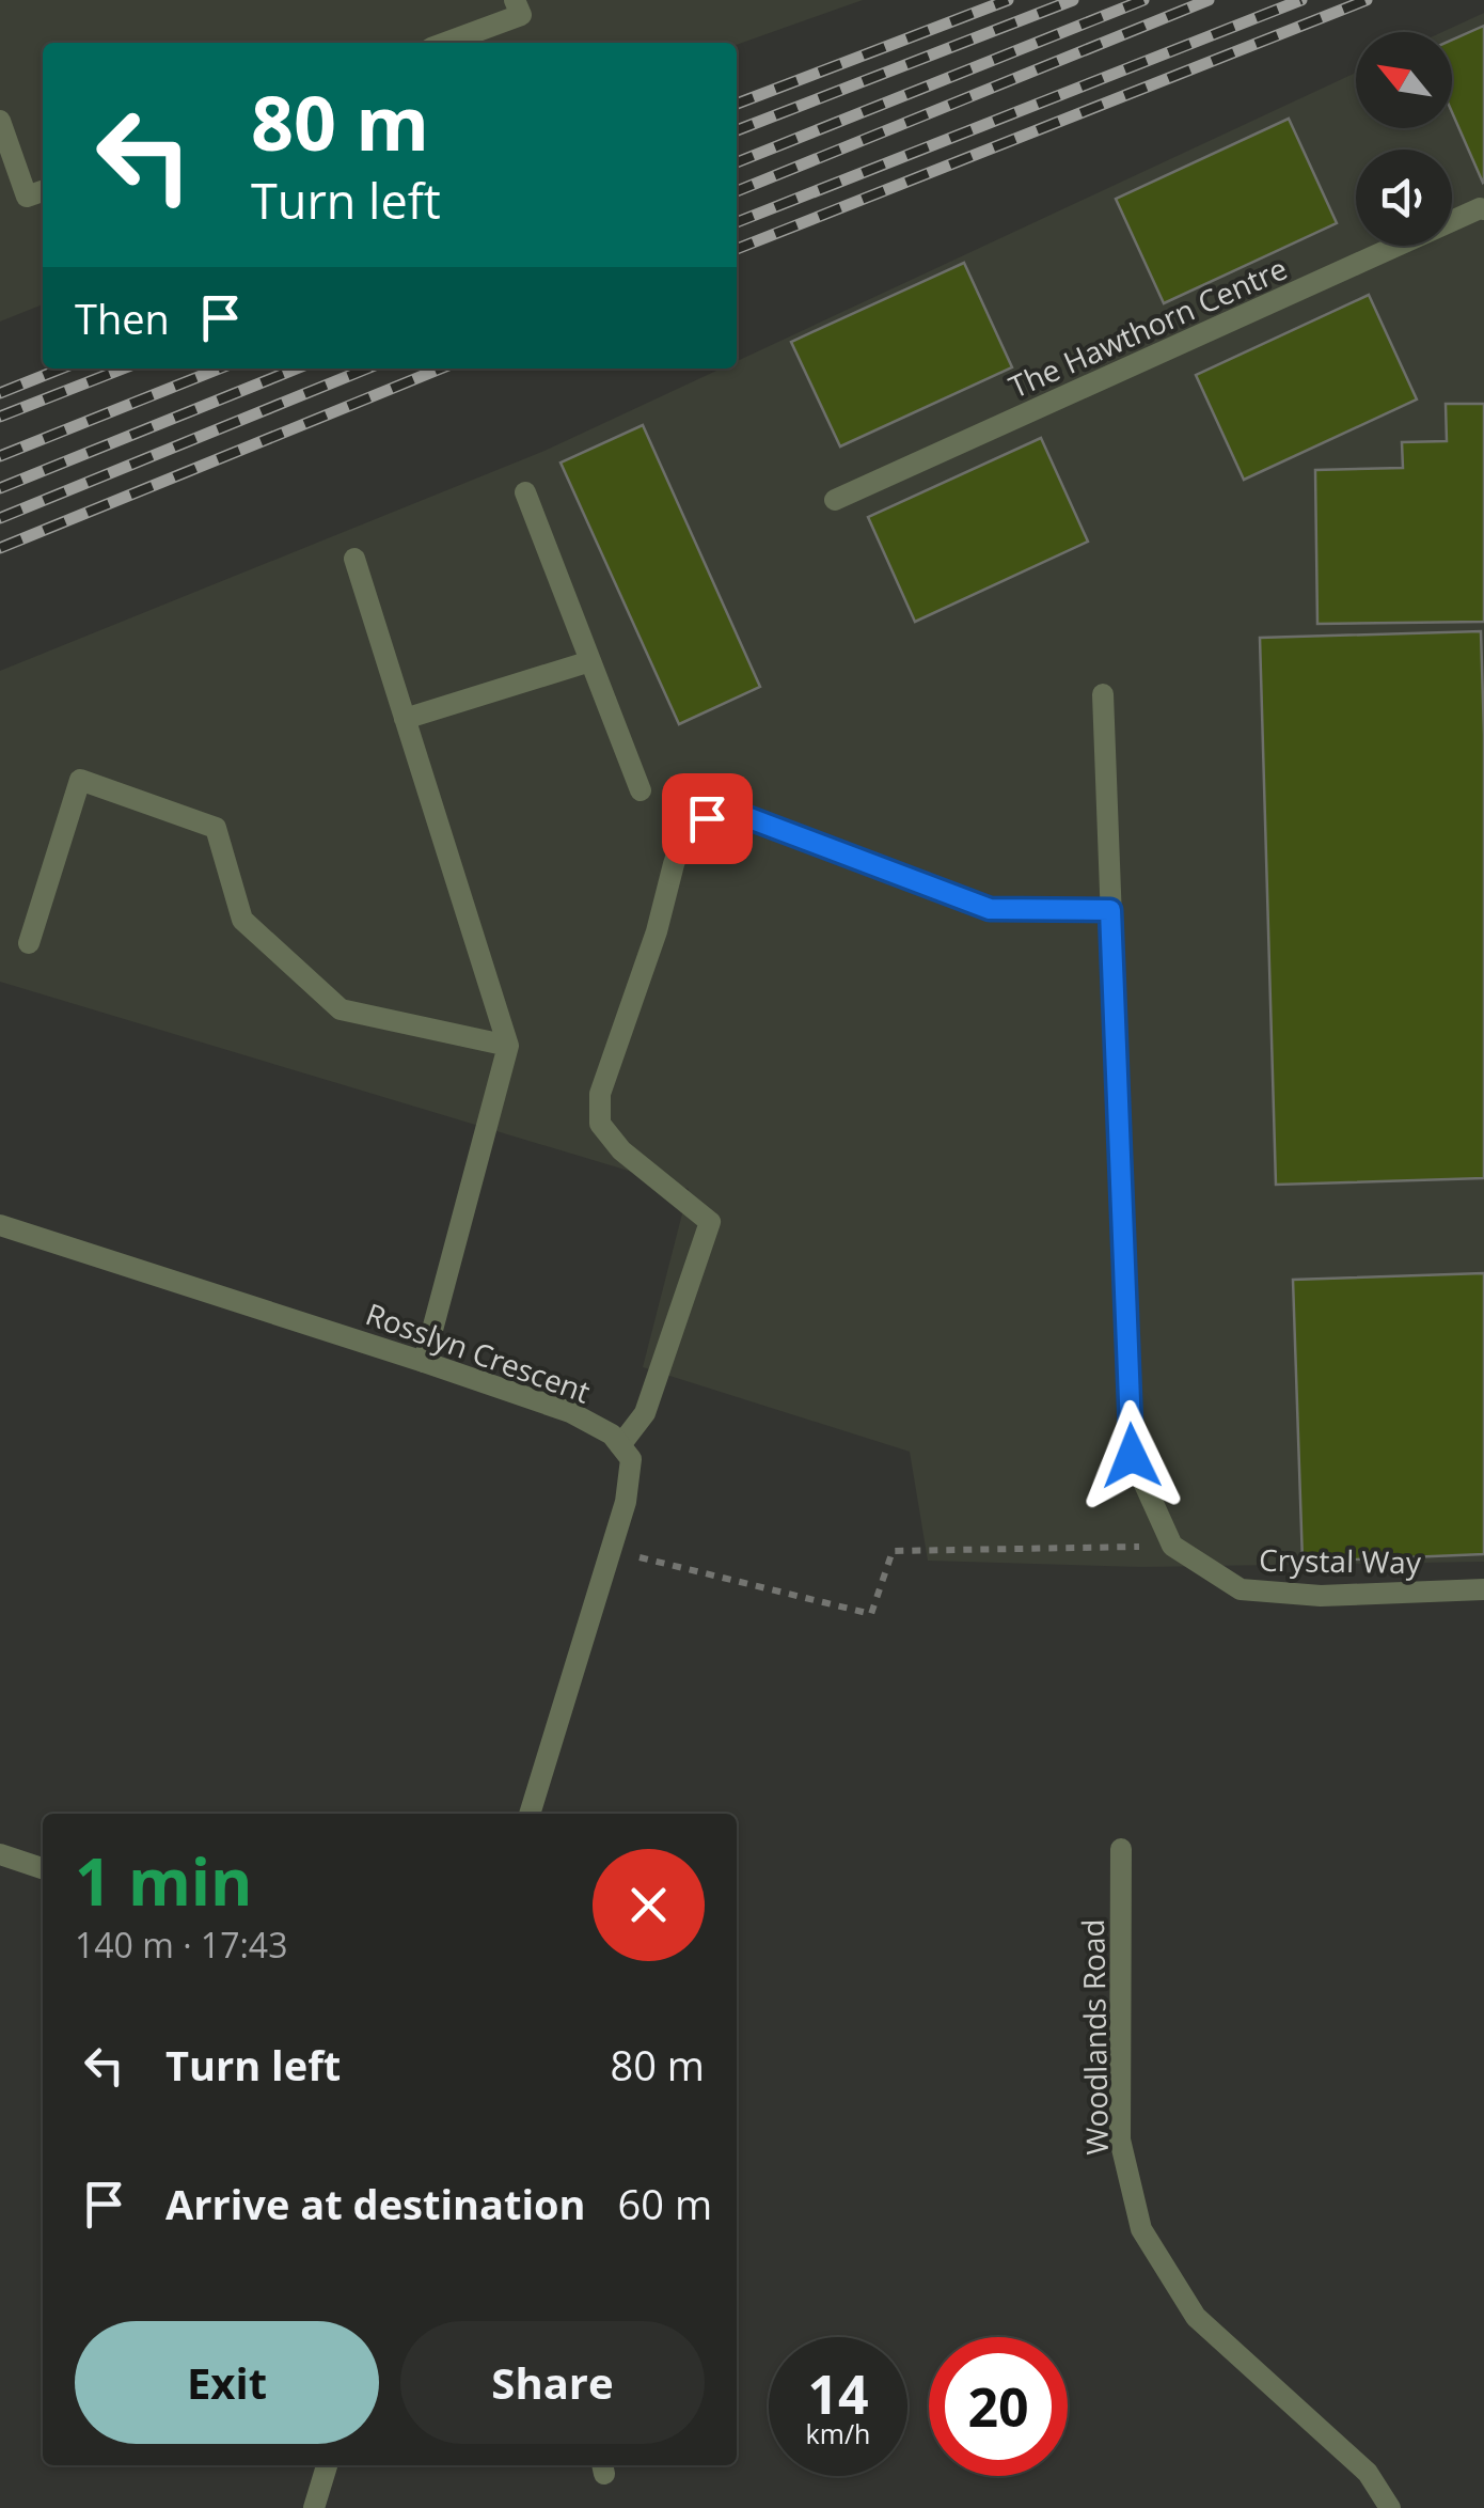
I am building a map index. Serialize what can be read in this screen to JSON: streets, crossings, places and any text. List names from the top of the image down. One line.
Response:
{"streets":{"street":["The Hawthorn Centre","Rosslyn Crescent","Crystal Way","Woodlands Road"]},"north":"top left","page":{"turn":["80 m","Turn left"],"then":"Then","heading":["1 min","140 m · 17:43"],"list":[{"name":"Turn left","value":"80 m"},{"name":"Arrive at destination","value":"60 m"}],"buttons":["Exit","Share"],"speed":"14 km/h","limit":"20"}}
